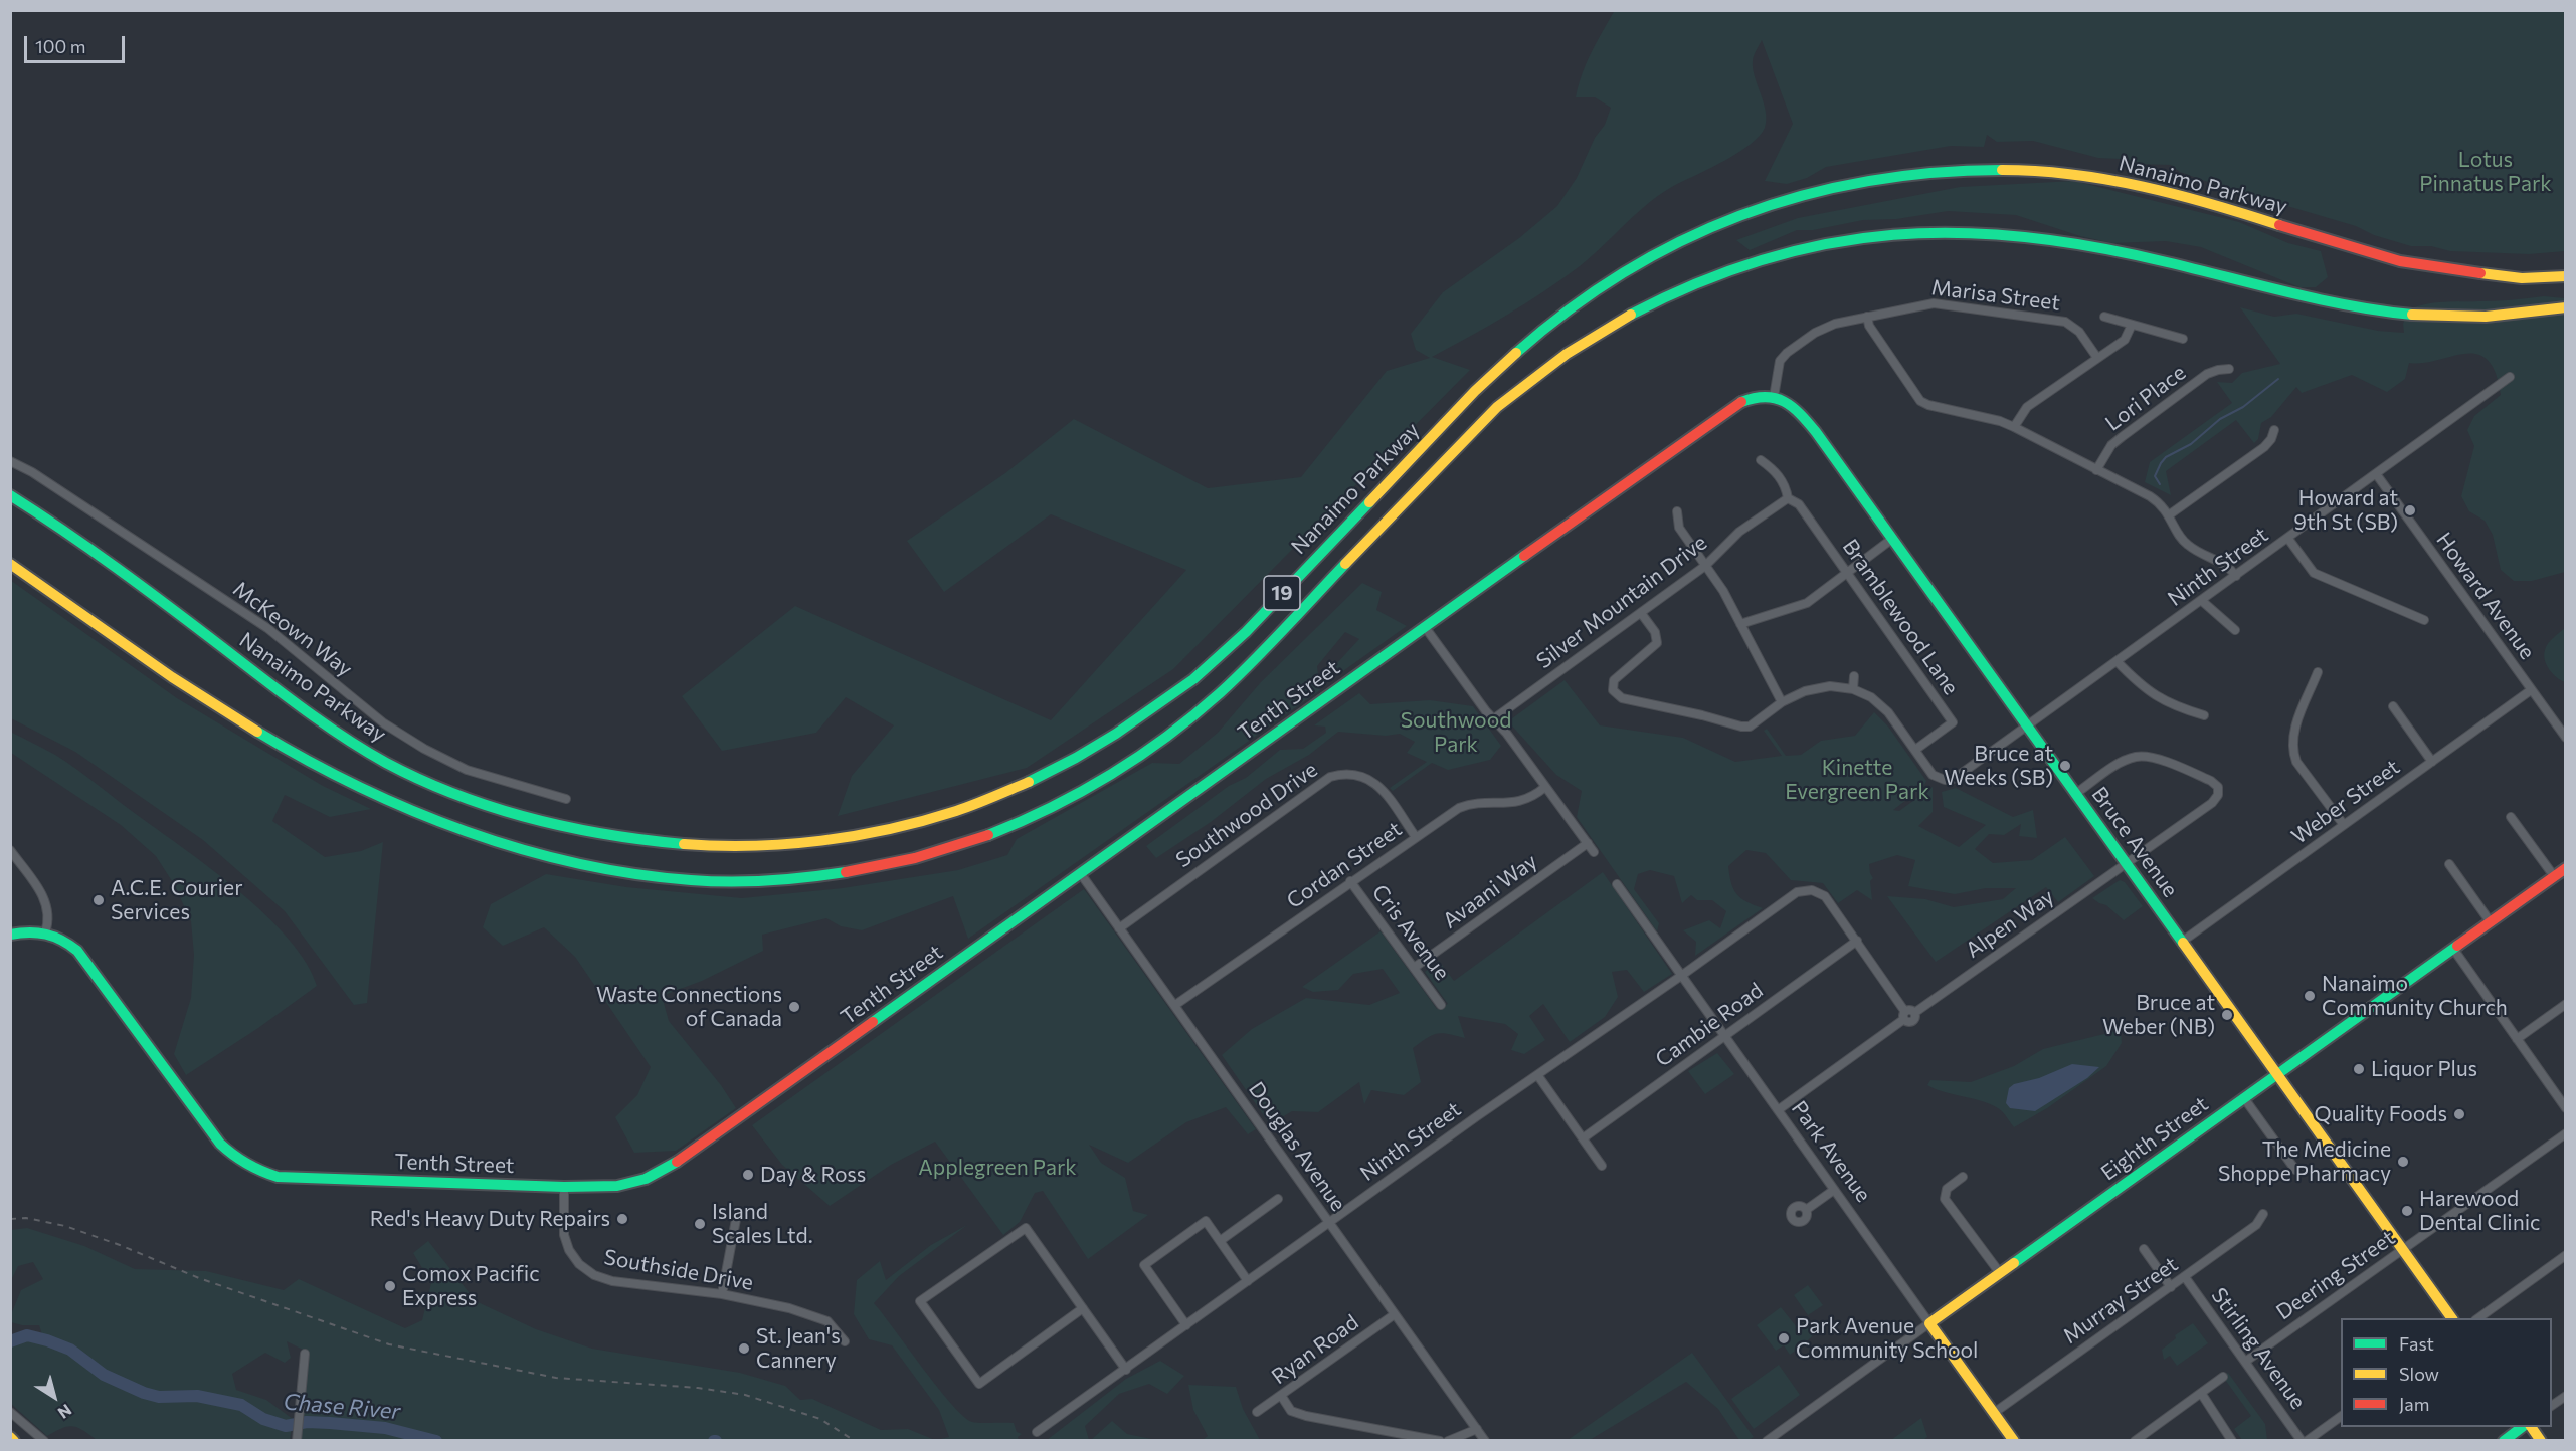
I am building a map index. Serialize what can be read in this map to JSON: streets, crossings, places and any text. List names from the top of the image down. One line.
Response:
{"streets":{"main road":["Nanaimo Parkway","19","Tenth Street","Bruce Avenue","Eighth Street","Park Avenue"],"street":["Marisa Street","Lori Place","Ninth Street","Howard Avenue","Silver Mountain Drive","Bramblewood Lane","McKeown Way","Weber Street","Southwood Drive","Cordan Street","Avaani Way","Alpen Way","Cris Avenue","Cambie Road","Douglas Avenue","Southside Drive","Deering Street","Murray Street","Stirling Avenue","Ryan Road"]},"crossings":[["Marisa Street","Tenth Street"],["Marisa Street","Bruce Avenue"],["Ninth Street","Howard Avenue"],["Ninth Street","Bramblewood Lane"],["Ninth Street","Bruce Avenue"],["Ninth Street","Cambie Road"],["Ninth Street","Douglas Avenue"],["Ninth Street","Park Avenue"],["Howard Avenue","Weber Street"],["Silver Mountain Drive","Bramblewood Lane"],["Tenth Street","Bruce Avenue"],["Tenth Street","Douglas Avenue"],["Tenth Street","Southside Drive"],["Weber Street","Bruce Avenue"],["Southwood Drive","Cordan Street"],["Southwood Drive","Douglas Avenue"],["Bruce Avenue","Alpen Way"],["Bruce Avenue","Eighth Street"],["Bruce Avenue","Deering Street"],["Cordan Street","Cris Avenue"],["Cordan Street","Douglas Avenue"],["Avaani Way","Cris Avenue"],["Alpen Way","Park Avenue"],["Cambie Road","Park Avenue"],["Eighth Street","Park Avenue"],["Douglas Avenue","Ryan Road"],["Park Avenue","Murray Street"],["Deering Street","Stirling Avenue"],["Murray Street","Stirling Avenue"]],"water":["Chase River"],"parks":["Lotus Pinnatus Park","Southwood Park","Kinette Evergreen Park","Applegreen Park"],"places":["Howard at 9th St (SB)","Bruce at Weeks (SB)","A.C.E. Courier Services","Nanaimo Community Church","Waste Connections of Canada","Bruce at Weber (NB)","Liquor Plus","Quality Foods","The Medicine Shoppe Pharmacy","Day & Ross","Harewood Dental Clinic","Red's Heavy Duty Repairs","Island Scales Ltd.","Comox Pacific Express","Park Avenue Community School","St. Jean's Cannery"],"legend":["Fast","Slow","Jam"],"scale_bar":"100 m","north":"bottom right"}
